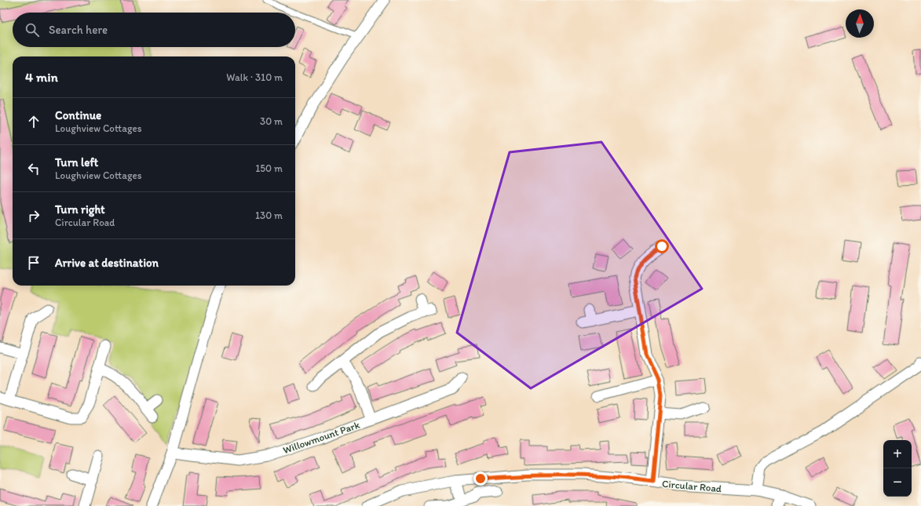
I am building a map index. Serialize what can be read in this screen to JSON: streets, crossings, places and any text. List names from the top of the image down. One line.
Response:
{"streets":{"street":["Willowmount Park","Circular Road"]},"north":"top","page":{"search":"Search here","heading":["4 min","Walk · 310 m"],"list":[["Continue","Loughview Cottages","30 m"],["Turn left","Loughview Cottages","150 m"],["Turn right","Circular Road","130 m"],"Arrive at destination"],"map_buttons":["+","−"]}}
